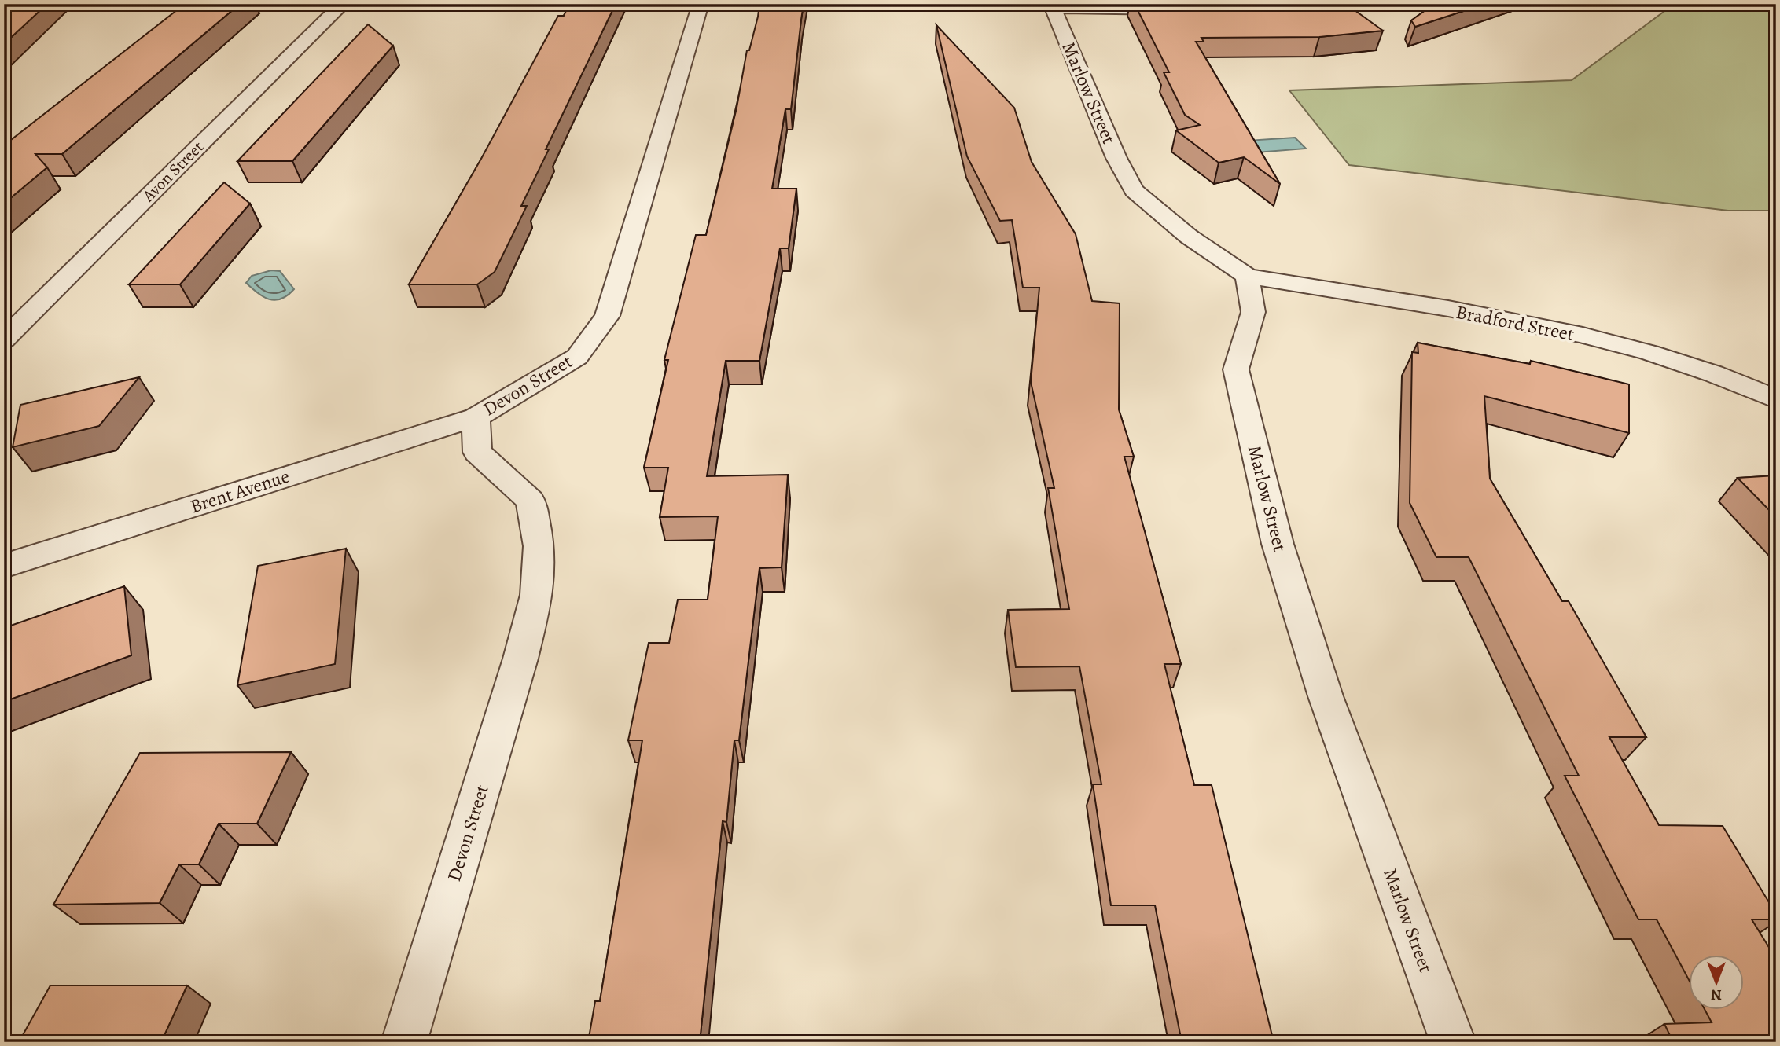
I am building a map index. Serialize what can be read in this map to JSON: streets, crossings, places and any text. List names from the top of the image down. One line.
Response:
{"streets":{"street":["Marlow Street","Avon Street","Bradford Street","Devon Street","Brent Avenue"]},"crossings":[["Marlow Street","Bradford Street"],["Devon Street","Brent Avenue"]],"north":"bottom"}
